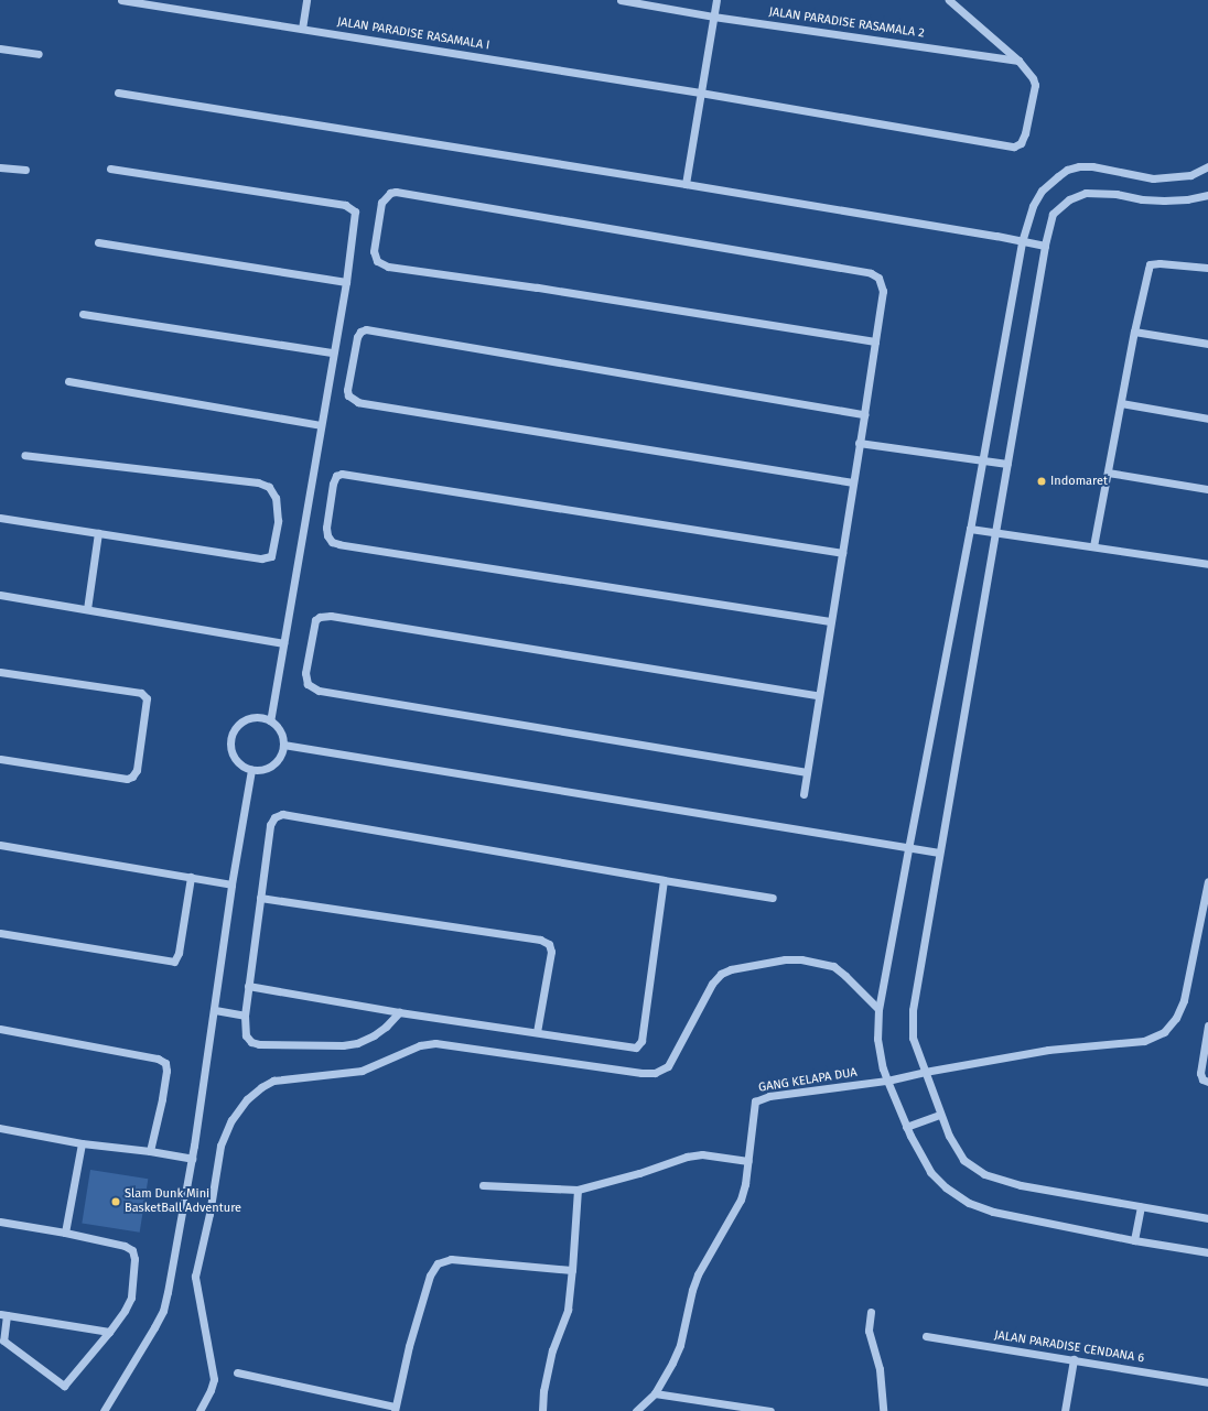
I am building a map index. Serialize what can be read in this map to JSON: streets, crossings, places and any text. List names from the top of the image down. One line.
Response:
{"streets":{"street":["JALAN PARADISE RASAMALA 2","JALAN PARADISE RASAMALA I","GANG KELAPA DUA","JALAN PARADISE CENDANA 6"]},"crossings":[["JALAN PARADISE RASAMALA 2","JALAN PARADISE RASAMALA I"]],"places":["Indomaret","Slam Dunk Mini BasketBall Adventure"]}
